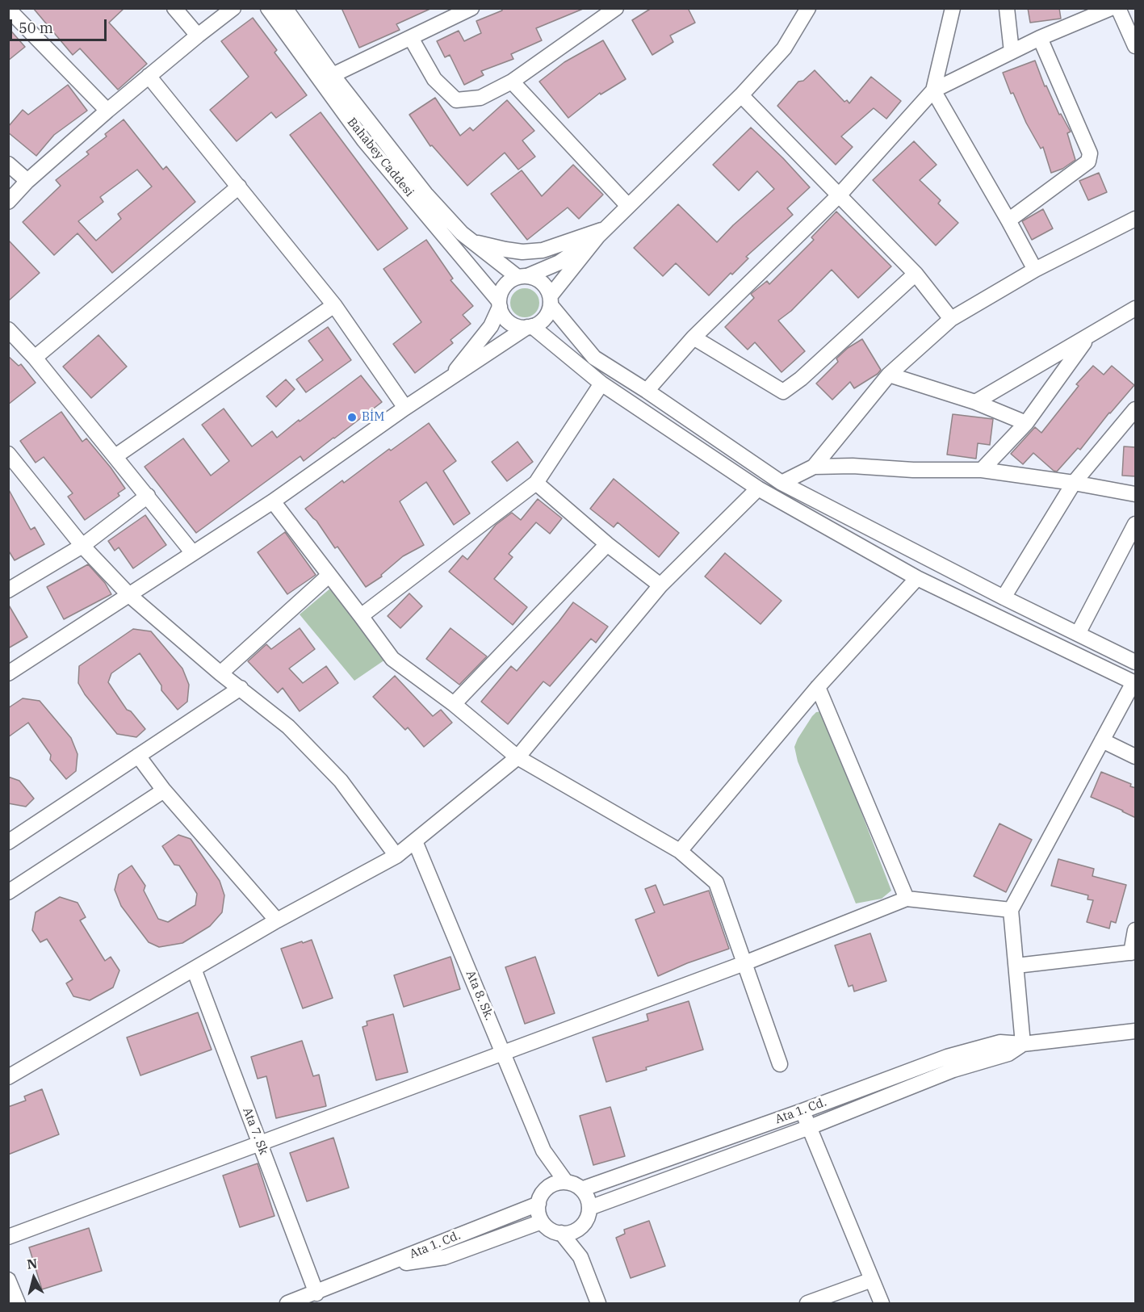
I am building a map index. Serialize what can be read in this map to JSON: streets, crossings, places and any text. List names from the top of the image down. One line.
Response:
{"streets":{"street":["Bahabey Caddesi","Ata 8. Sk.","Ata 1. Cd.","Ata 7. Sk"]},"crossings":[["Ata 1. Cd.","Ata 7. Sk"]],"places":["BİM"],"scale_bar":"50 m","north":"top"}
